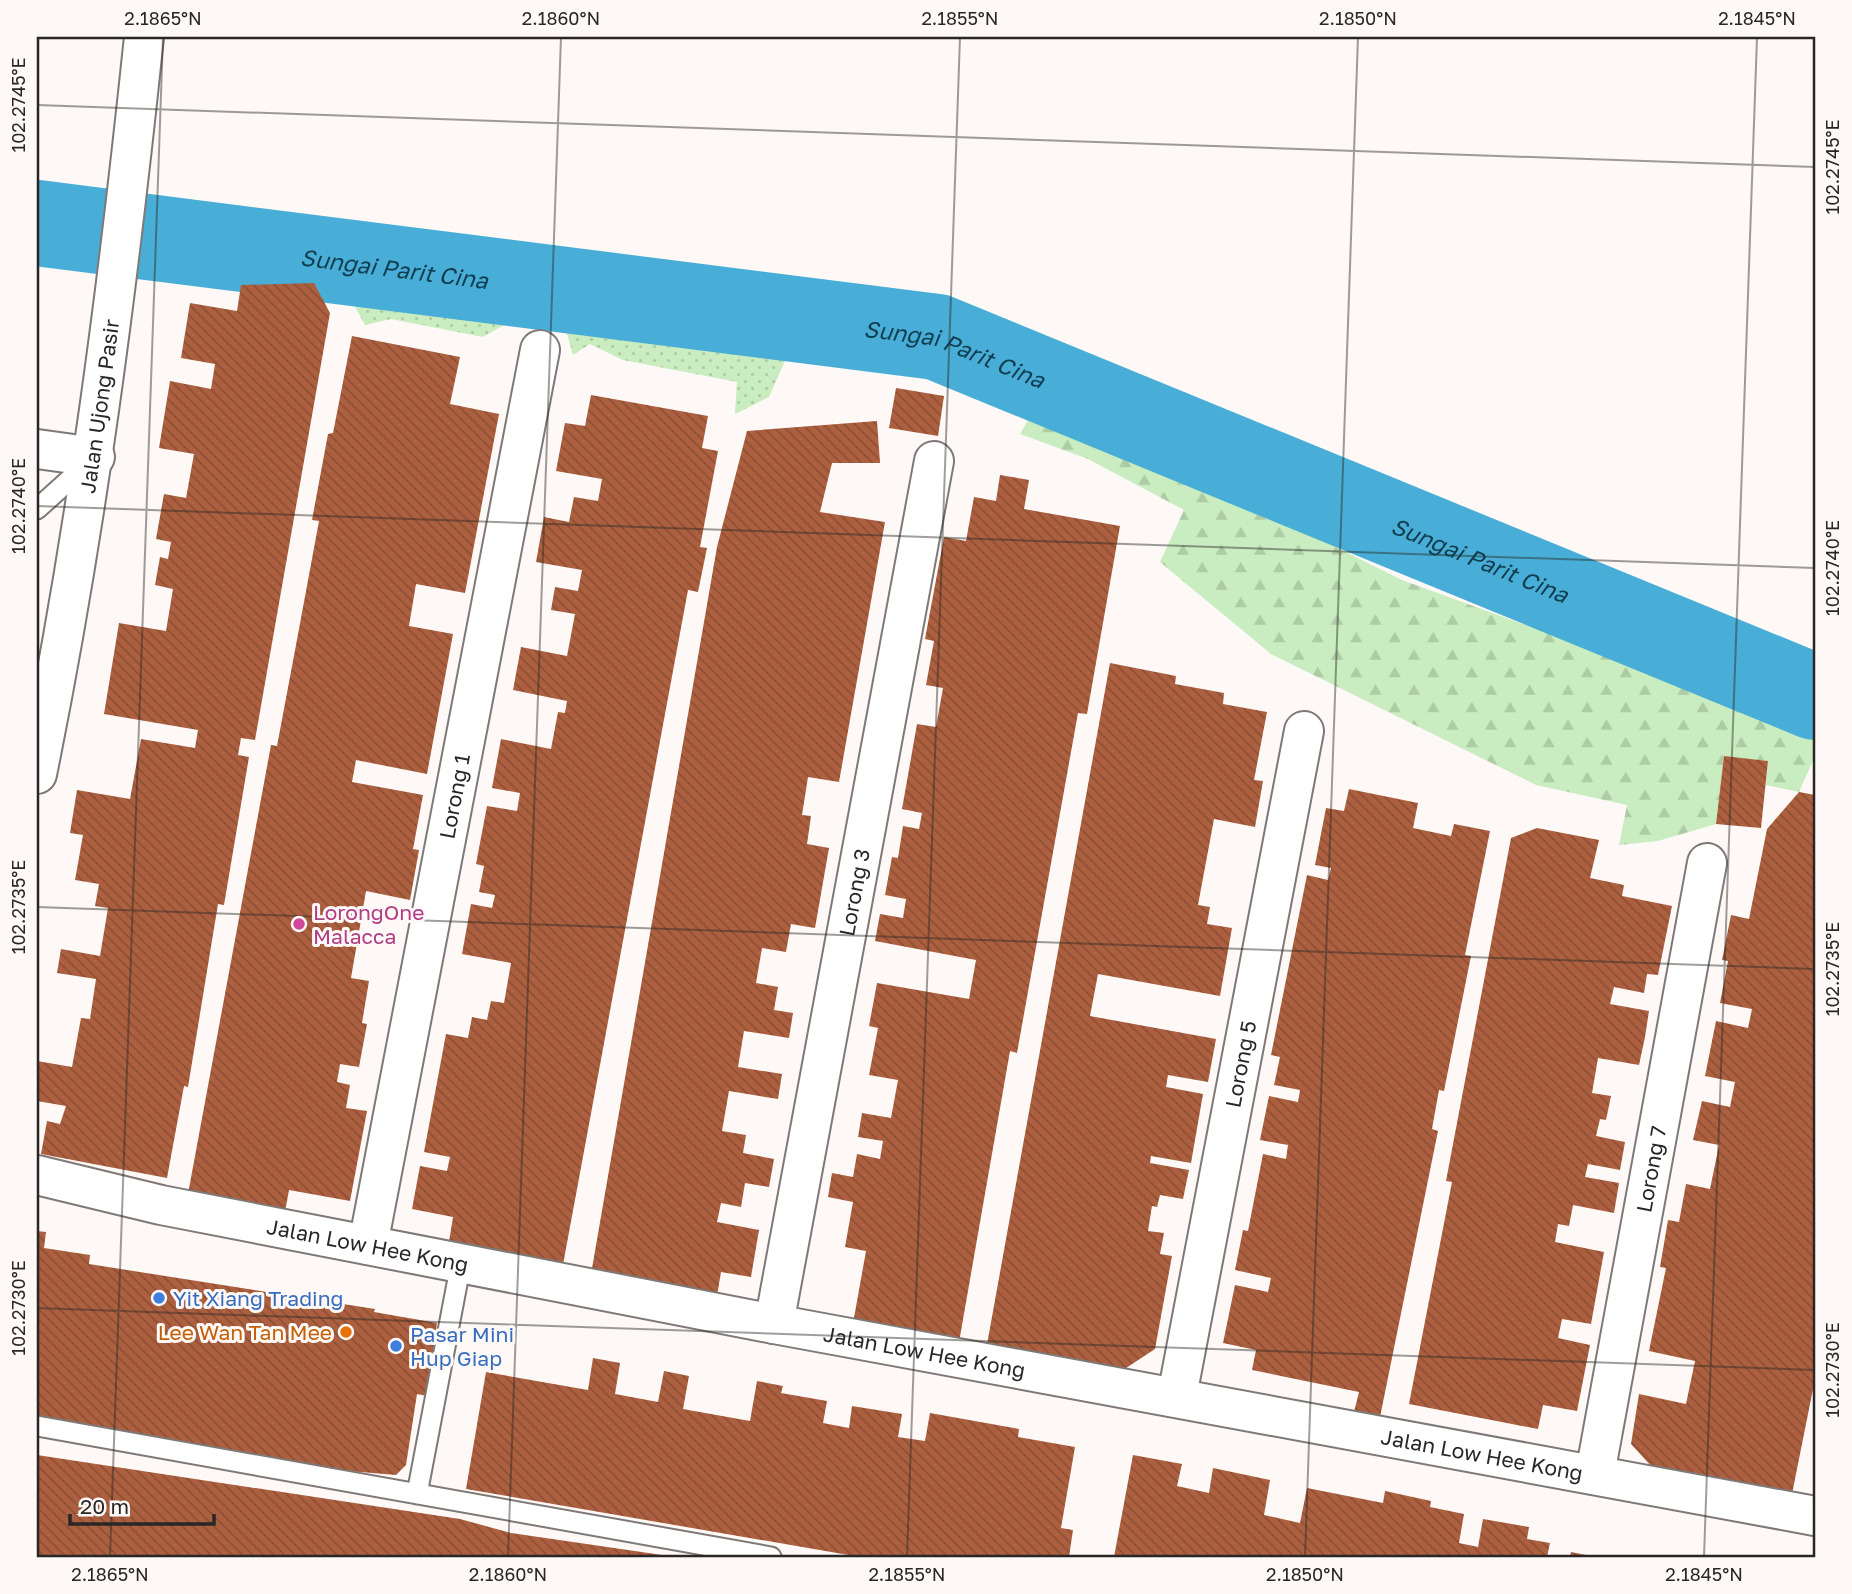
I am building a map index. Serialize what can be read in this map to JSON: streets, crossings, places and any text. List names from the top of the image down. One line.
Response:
{"streets":{"street":["Jalan Ujong Pasir","Lorong 1","Lorong 3","Lorong 5","Lorong 7","Jalan Low Hee Kong"]},"crossings":[["Lorong 1","Jalan Low Hee Kong"],["Lorong 3","Jalan Low Hee Kong"],["Lorong 5","Jalan Low Hee Kong"],["Lorong 7","Jalan Low Hee Kong"]],"water":["Sungai Parit Cina"],"places":["LorongOne Malacca","Yit Xiang Trading","Lee Wan Tan Mee","Pasar Mini Hup Giap"],"scale_bar":"20 m","coordinates":["2.1865°N","2.1860°N","2.1855°N","2.1850°N","2.1845°N","102.2745°E","102.2740°E","102.2735°E","102.2730°E"]}
